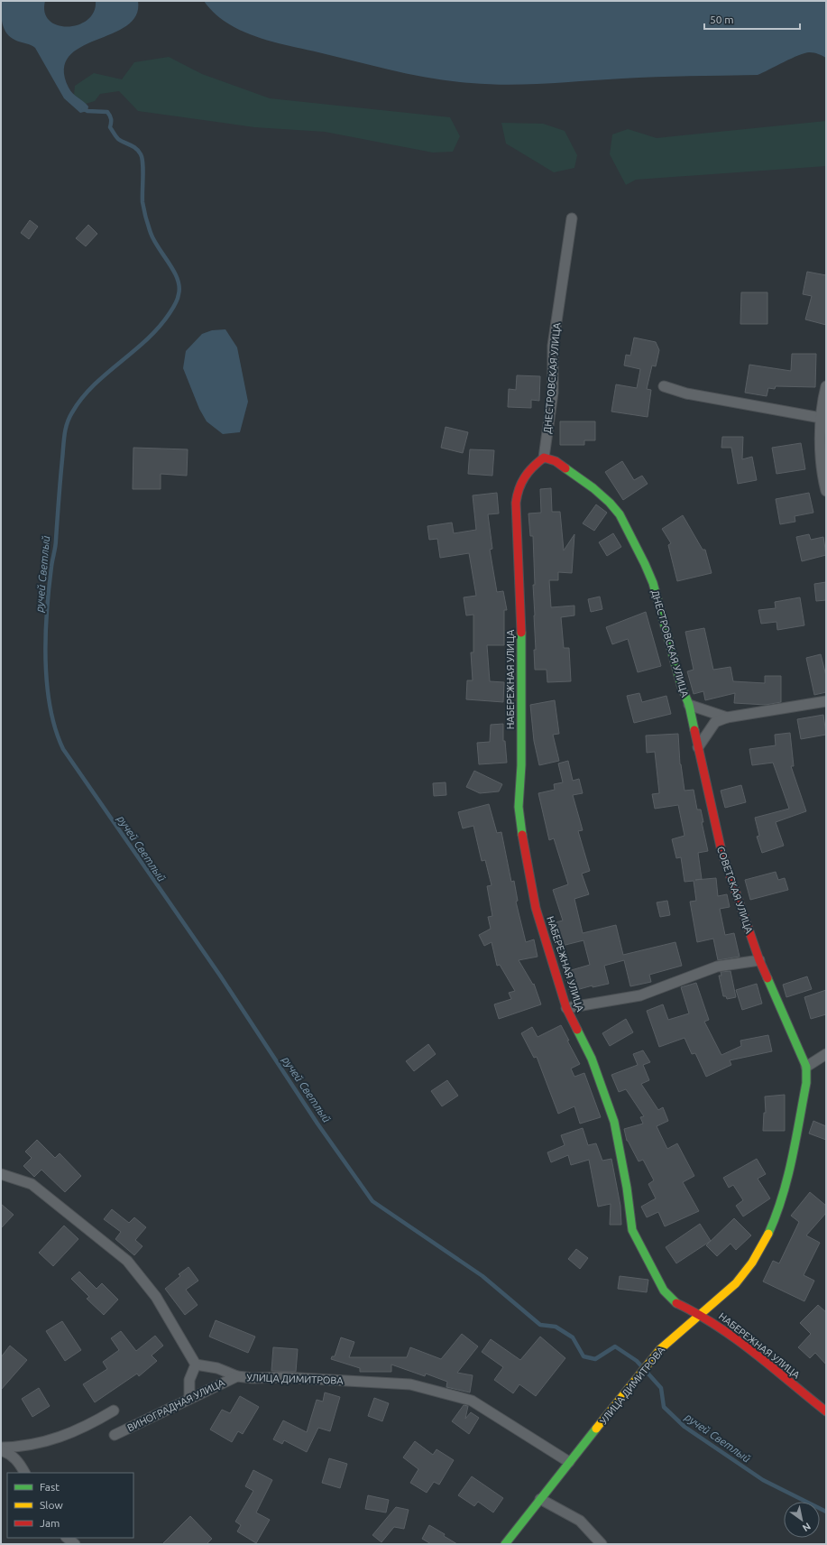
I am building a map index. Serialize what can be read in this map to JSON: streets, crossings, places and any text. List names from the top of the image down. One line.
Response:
{"streets":{"street":["ДНЕСТРОВСКАЯ УЛИЦА","НАБЕРЕЖНАЯ УЛИЦА","СОВЕТСКАЯ УЛИЦА","УЛИЦА ДИМИТРОВА","ВИНОГРАДНАЯ УЛИЦА"]},"crossings":[["ДНЕСТРОВСКАЯ УЛИЦА","НАБЕРЕЖНАЯ УЛИЦА"],["ДНЕСТРОВСКАЯ УЛИЦА","СОВЕТСКАЯ УЛИЦА"],["НАБЕРЕЖНАЯ УЛИЦА","СОВЕТСКАЯ УЛИЦА"],["НАБЕРЕЖНАЯ УЛИЦА","УЛИЦА ДИМИТРОВА"],["СОВЕТСКАЯ УЛИЦА","УЛИЦА ДИМИТРОВА"],["УЛИЦА ДИМИТРОВА","ВИНОГРАДНАЯ УЛИЦА"]],"water":["ручей Светлый"],"legend":["Fast","Slow","Jam"],"scale_bar":"50 m","north":"bottom right"}
